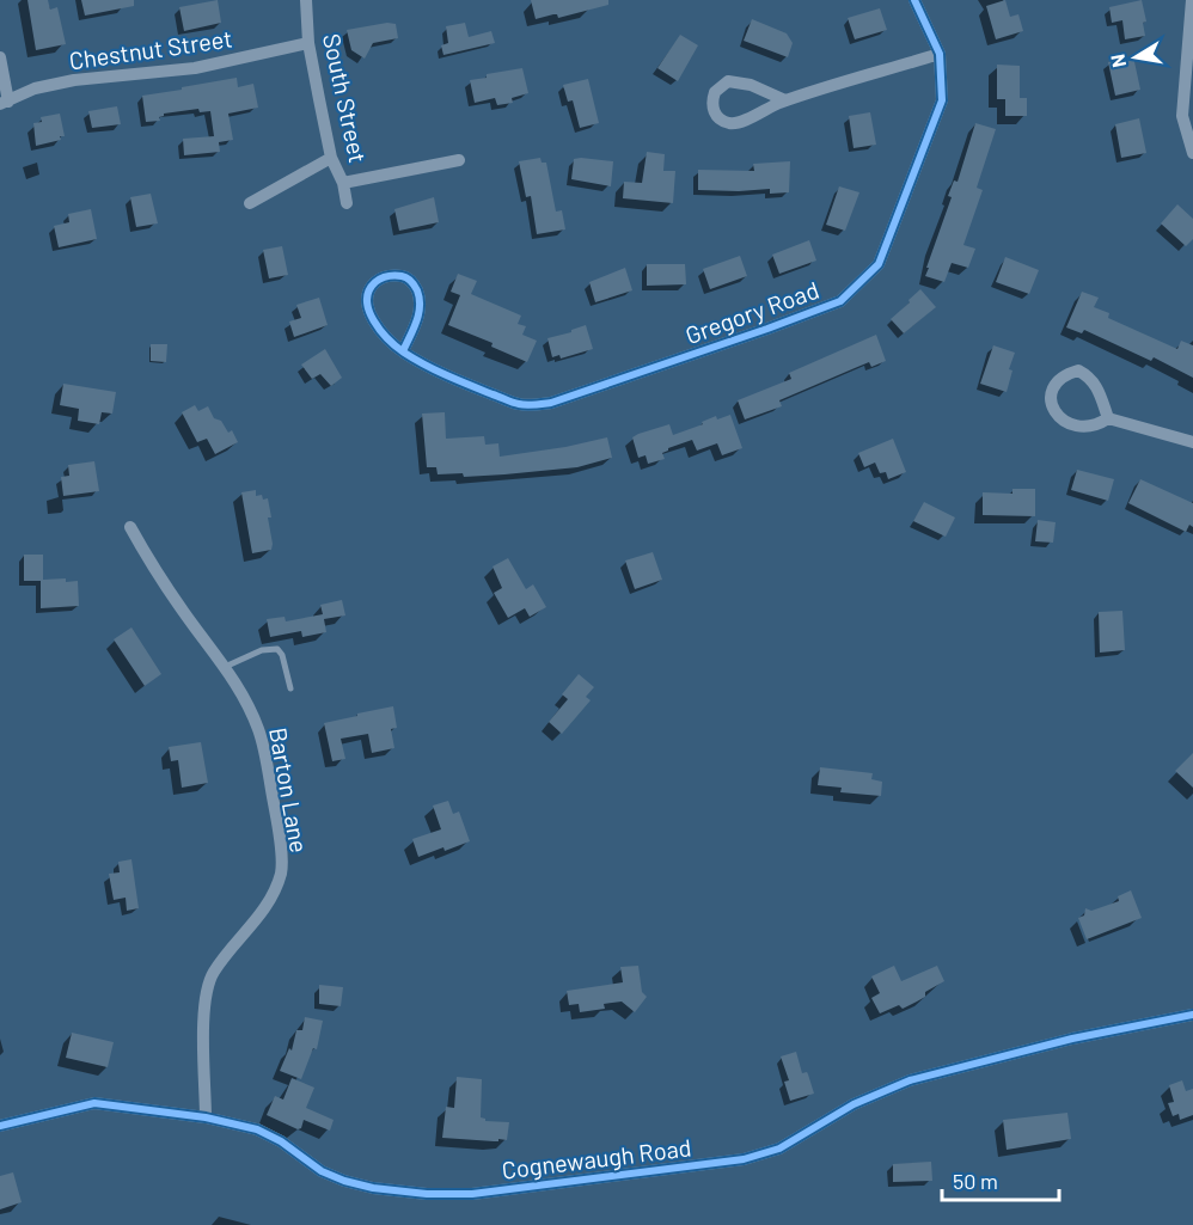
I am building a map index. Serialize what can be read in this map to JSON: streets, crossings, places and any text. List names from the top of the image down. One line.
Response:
{"streets":{"street":["Chestnut Street","South Street","Gregory Road","Barton Lane","Cognewaugh Road"]},"crossings":[["Chestnut Street","South Street"],["Barton Lane","Cognewaugh Road"]],"scale_bar":"50 m","north":"left"}
